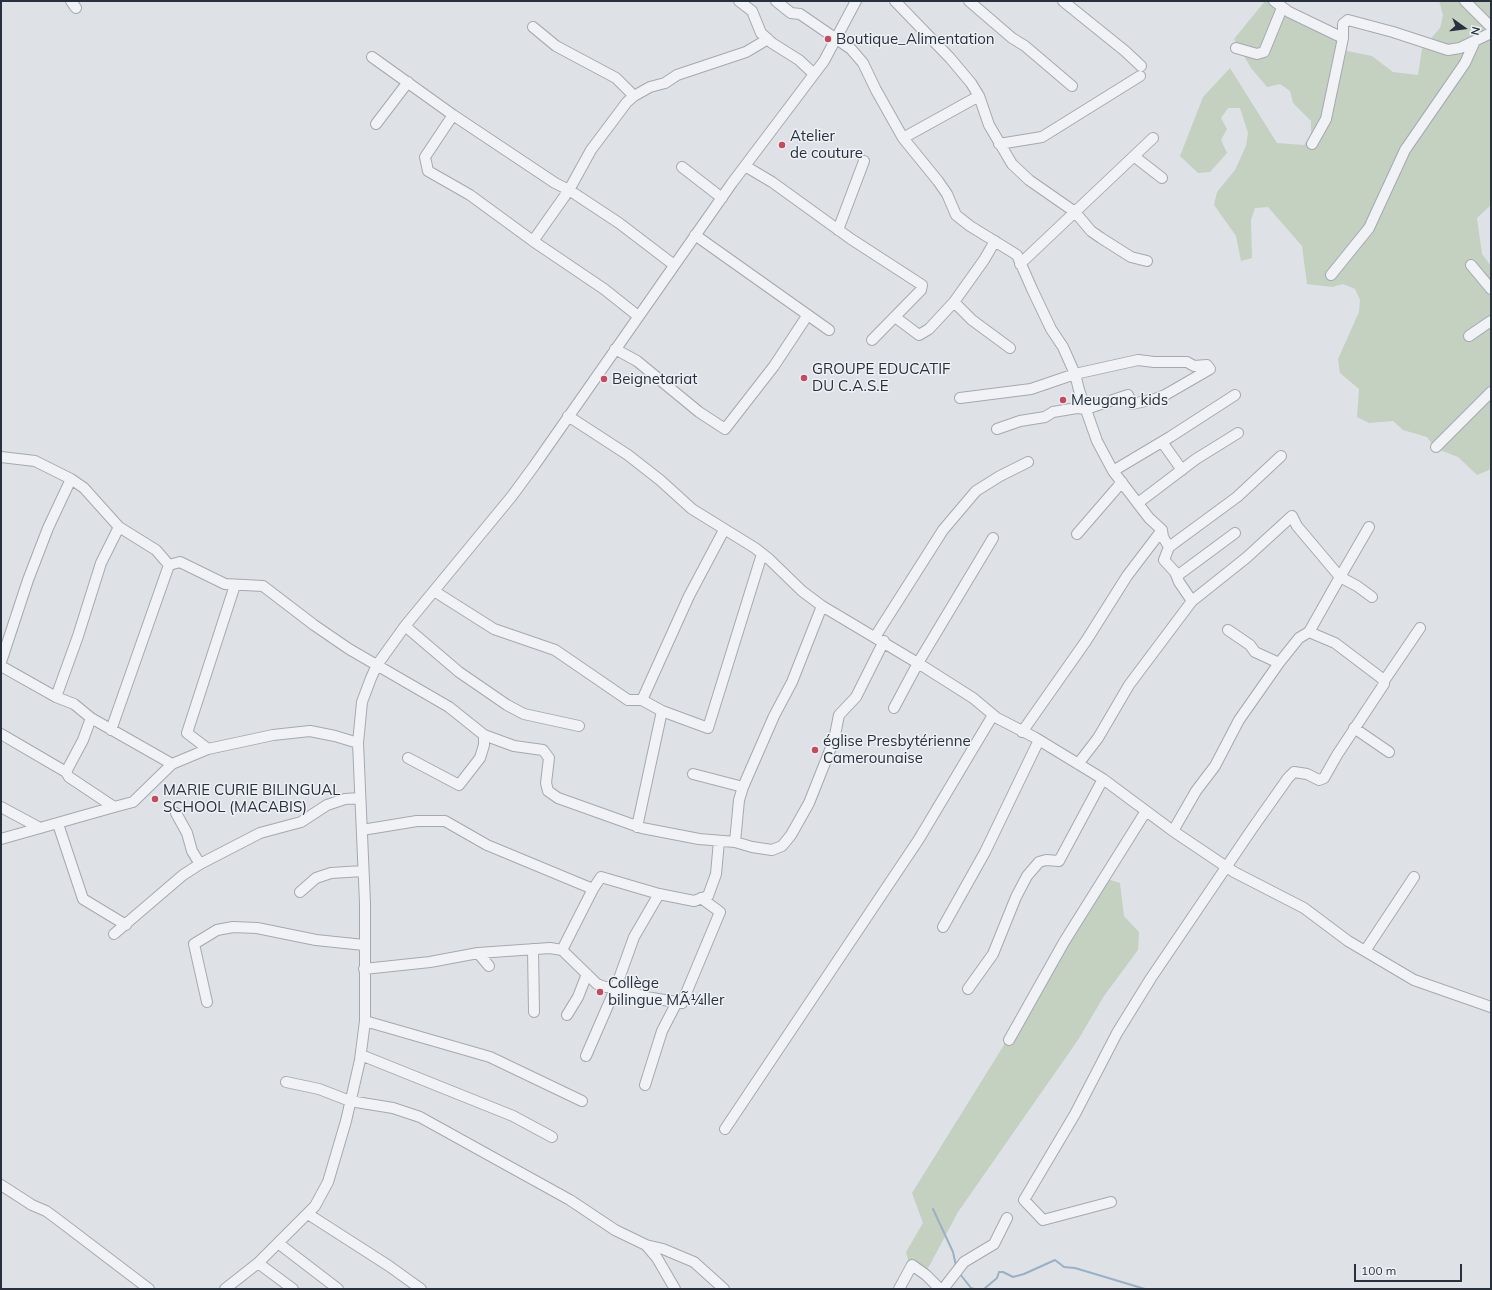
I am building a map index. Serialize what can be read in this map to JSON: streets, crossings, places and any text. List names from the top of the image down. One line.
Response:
{"places":["Boutique_Alimentation","Atelier de couture","GROUPE EDUCATIF DU C.A.S.E","Beignetariat","Meugang kids","église Presbytérienne Camerounaise","MARIE CURIE BILINGUAL SCHOOL (MACABIS)","Collège bilingue MÃ¼ller"],"scale_bar":"100 m","north":"right"}
